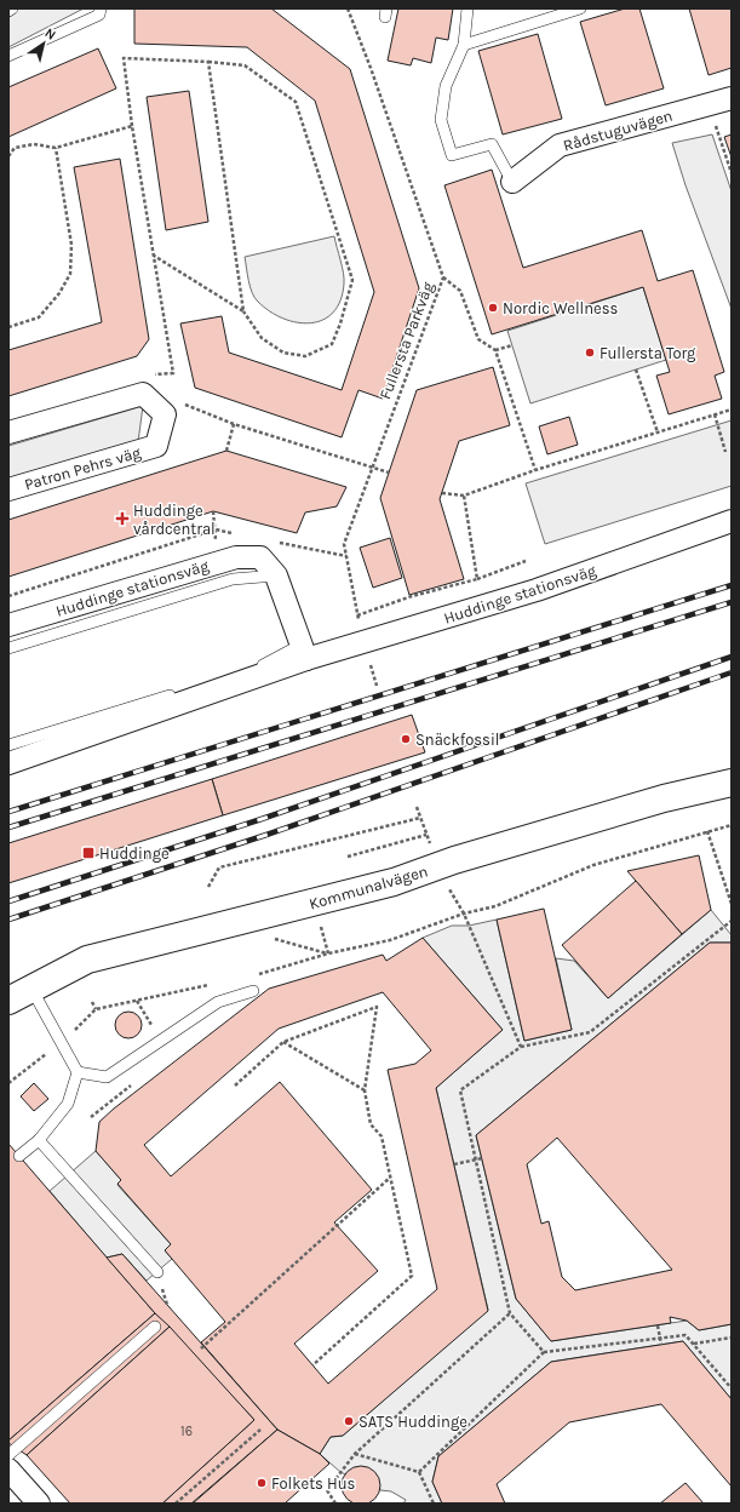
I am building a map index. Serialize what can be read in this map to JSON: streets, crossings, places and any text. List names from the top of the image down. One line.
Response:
{"streets":{"street":["Rådstuguvägen","Patron Pehrs väg","Huddinge stationsväg","Kommunalvägen"],"path":["Fullersta Parkväg"]},"places":{"other":["Nordic Wellness","Fullersta Torg","Snäckfossil","SATS Huddinge","Folkets Hus"],"health":["Huddinge vårdcentral"],"transit":["Huddinge"]},"house_numbers":["16"],"north":"top right"}
